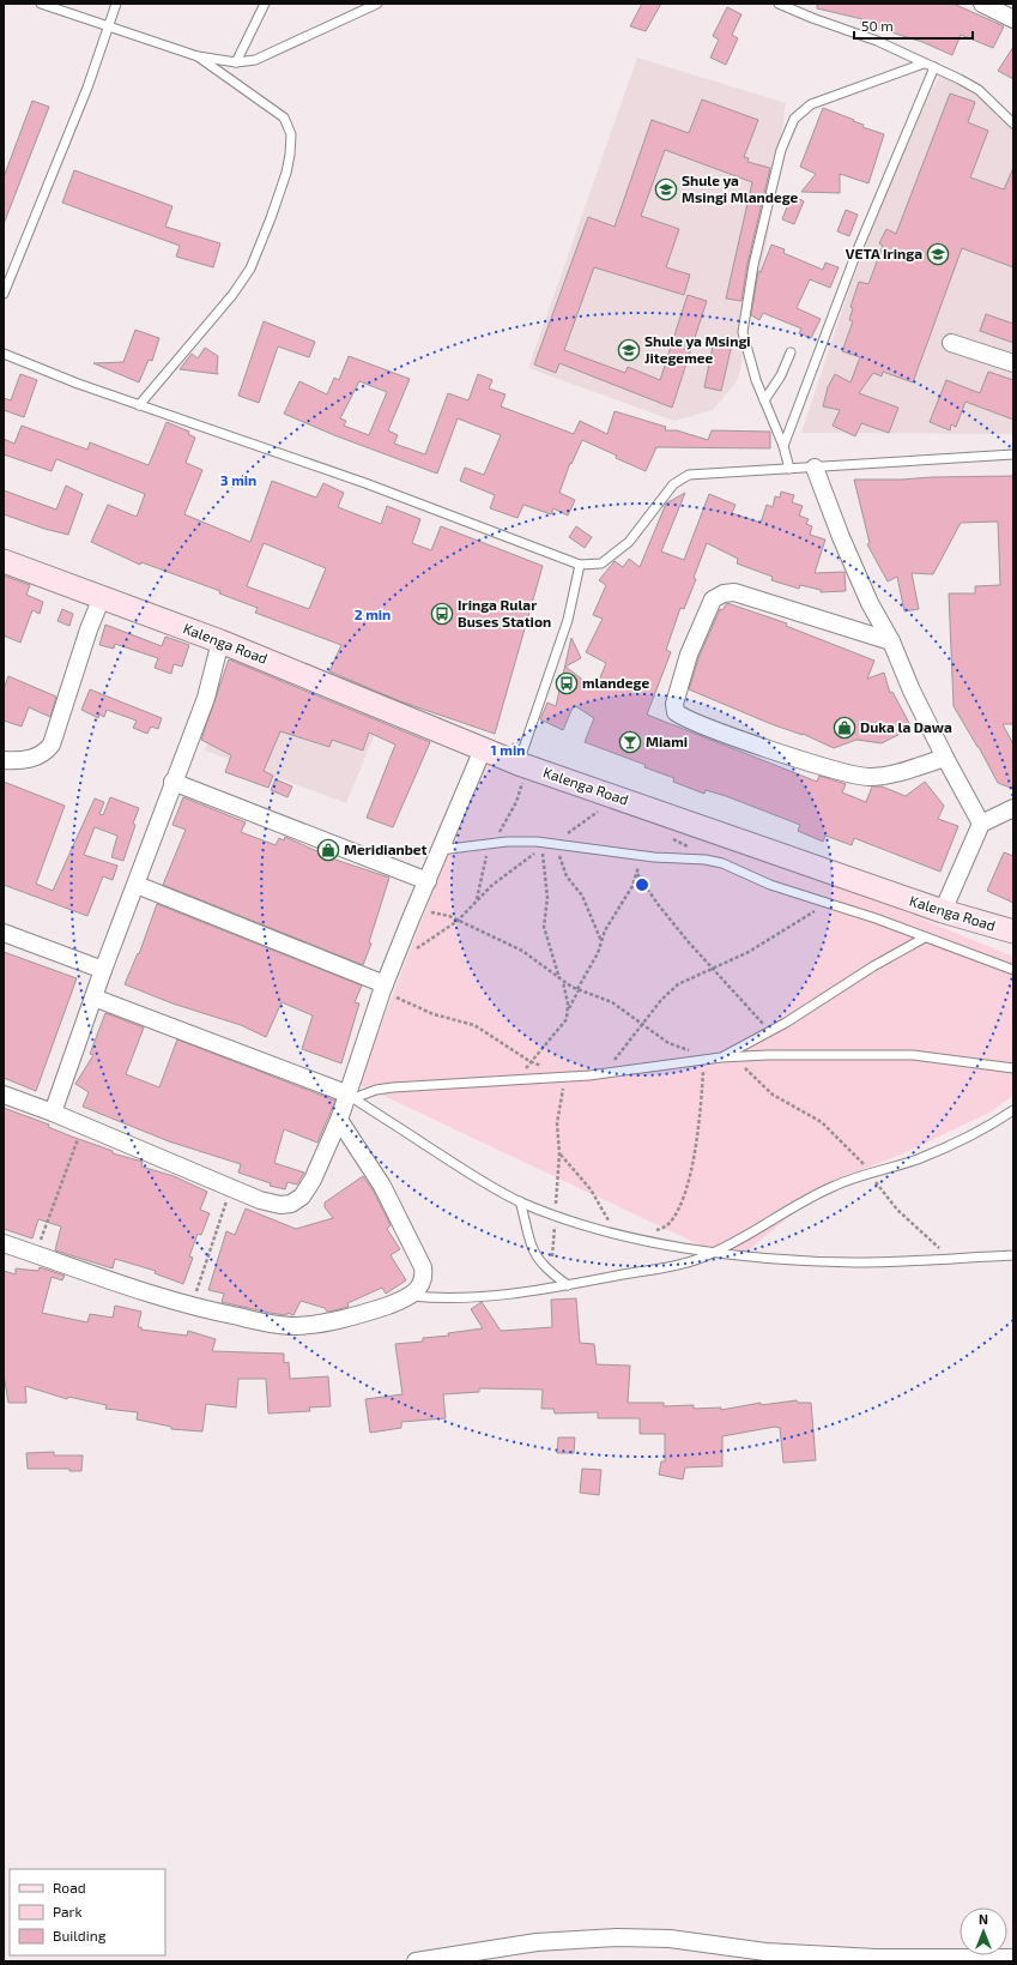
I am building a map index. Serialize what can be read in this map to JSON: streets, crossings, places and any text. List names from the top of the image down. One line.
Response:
{"streets":{"main road":["Kalenga Road"]},"places":{"school or university":["Shule ya Msingi Mlandege","VETA Iringa","Shule ya Msingi Jitegemee"],"bus stop":["Iringa Rular Buses Station","mlandege"],"shop":["Duka la Dawa","Meridianbet"],"bar":["Miami"]},"legend":["Road","Park","Building"],"scale_bar":"50 m","north":"top","rings":["3 min","2 min","1 min"]}
